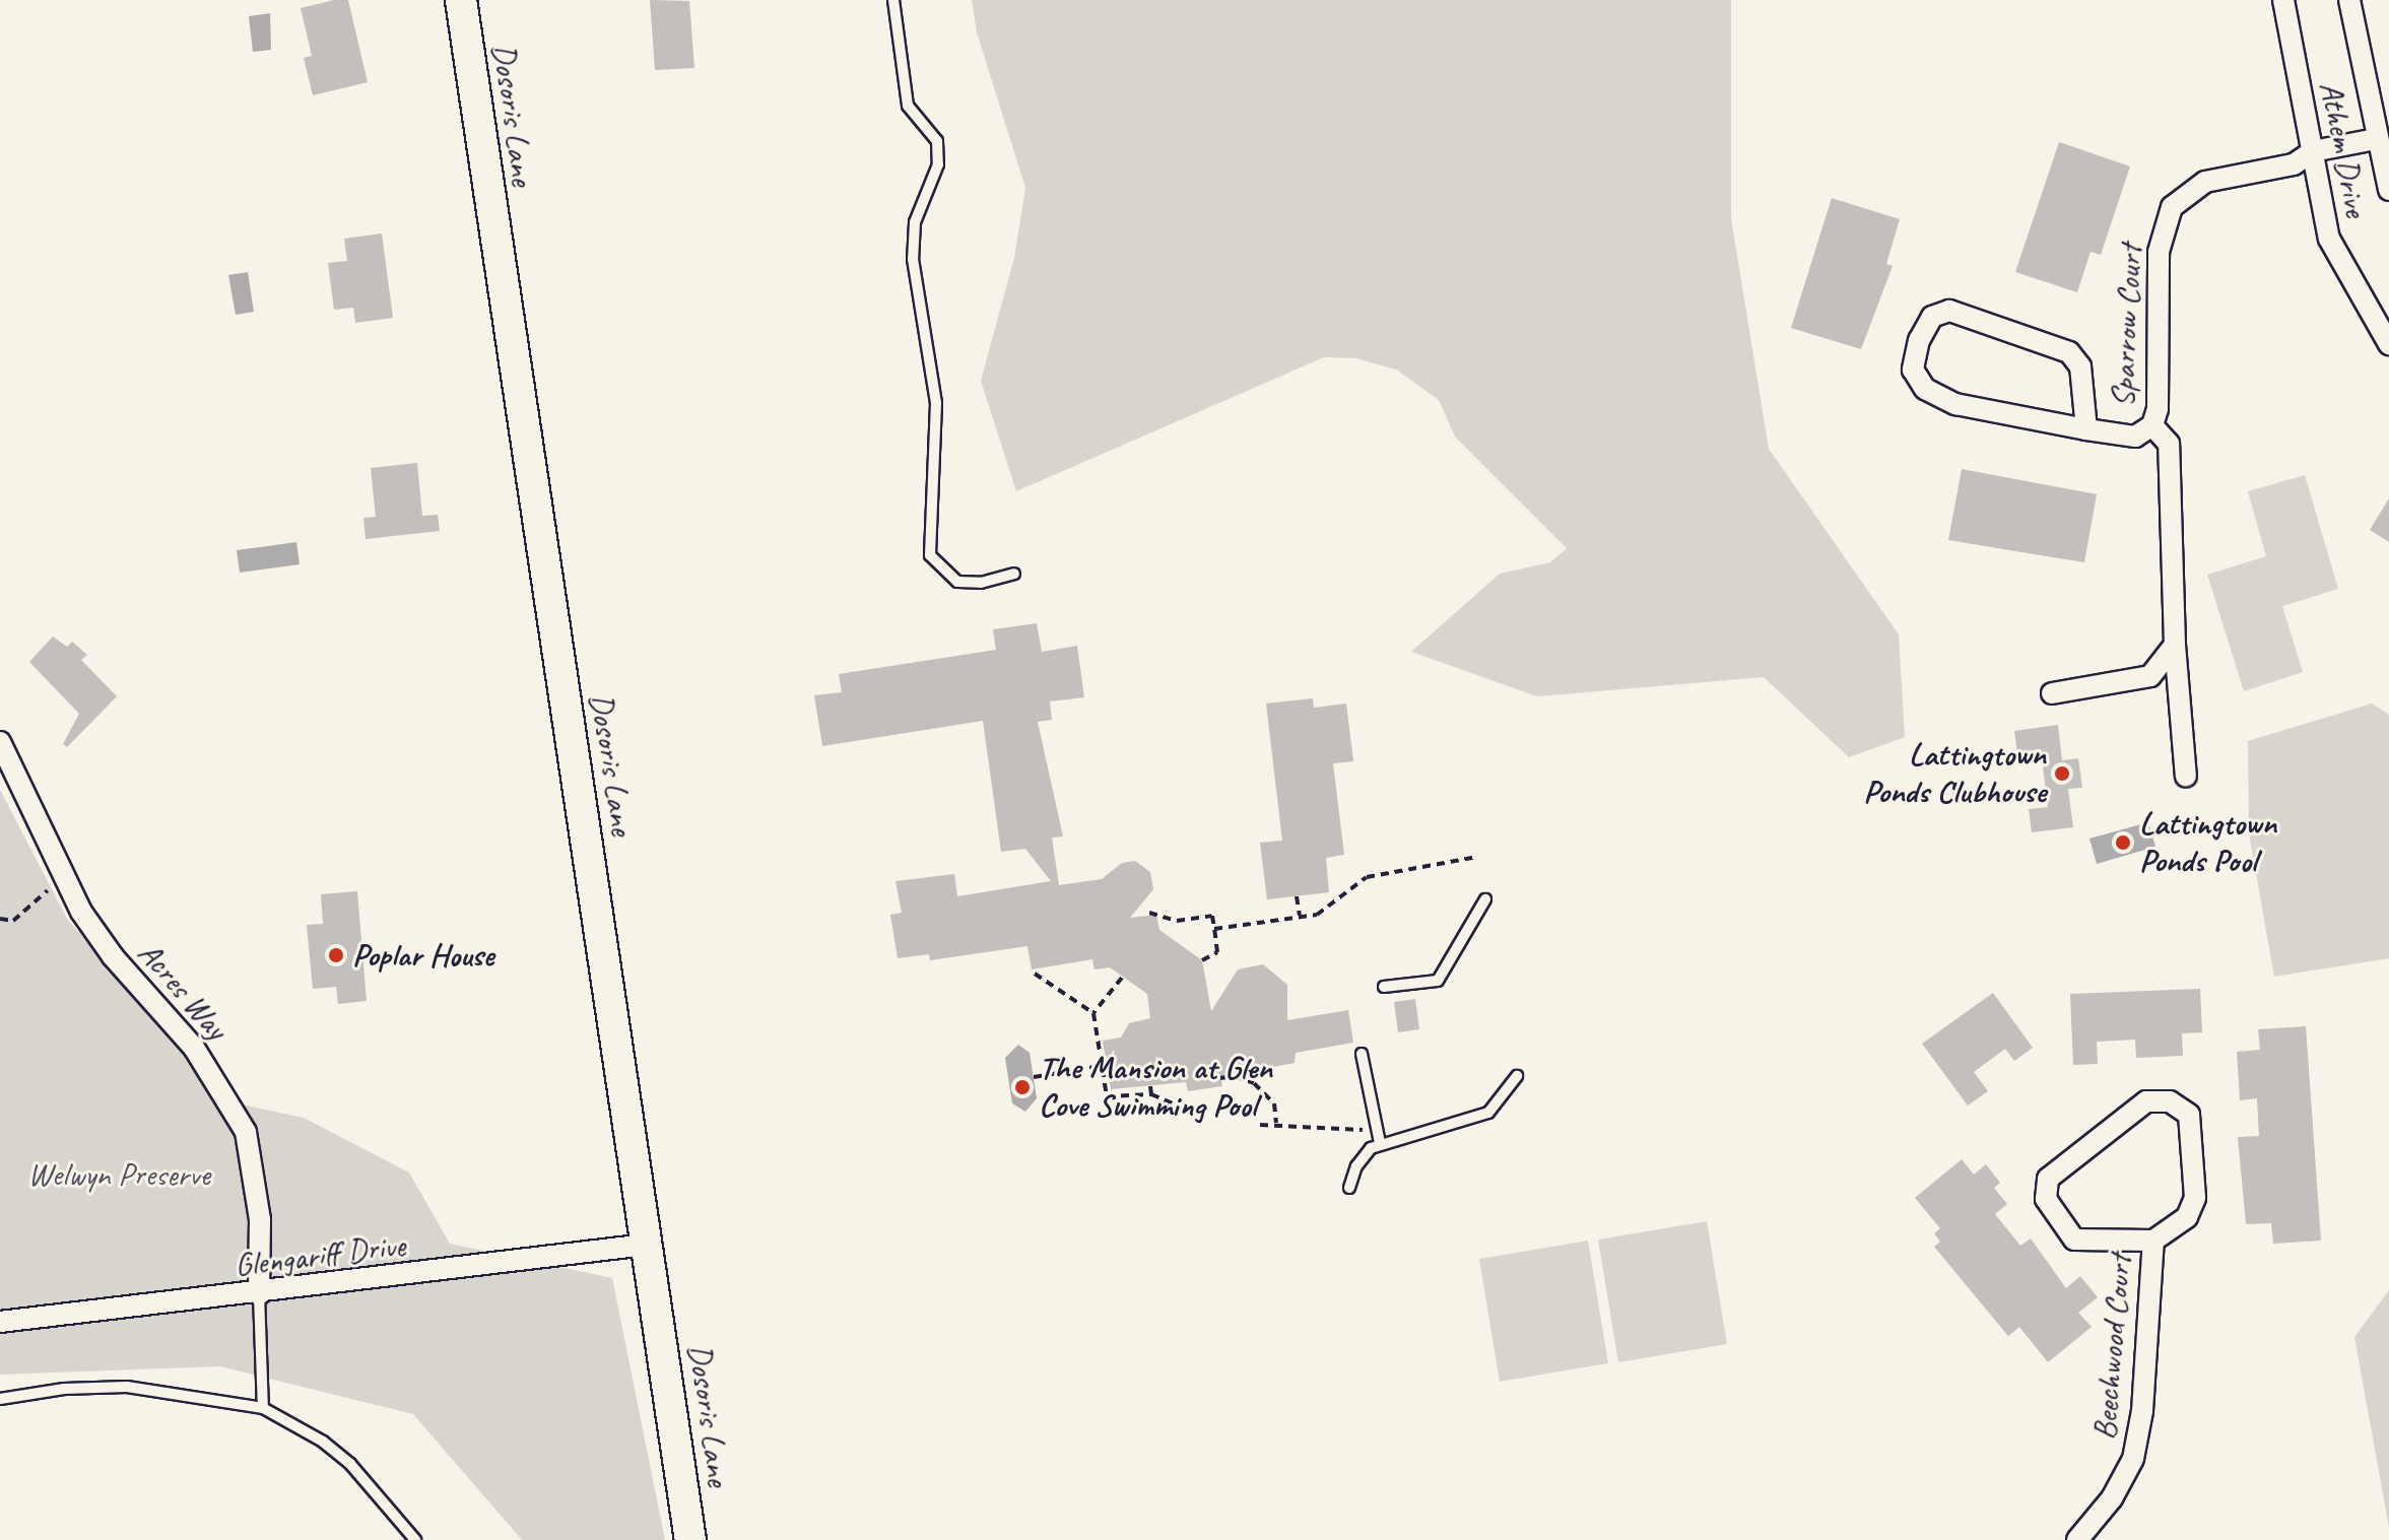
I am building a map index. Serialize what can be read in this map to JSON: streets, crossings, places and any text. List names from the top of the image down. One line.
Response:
{"streets":{"street":["Dosoris Lane","Athem Drive","Sparrow Court","Acres Way","Glengariff Drive","Beechwood Court"]},"crossings":[["Dosoris Lane","Glengariff Drive"],["Athem Drive","Sparrow Court"],["Acres Way","Glengariff Drive"]],"parks":["Welwyn Preserve"],"places":["Lattingtown Ponds Clubhouse","Lattingtown Ponds Pool","Poplar House","The Mansion at Glen Cove Swimming Pool"]}
